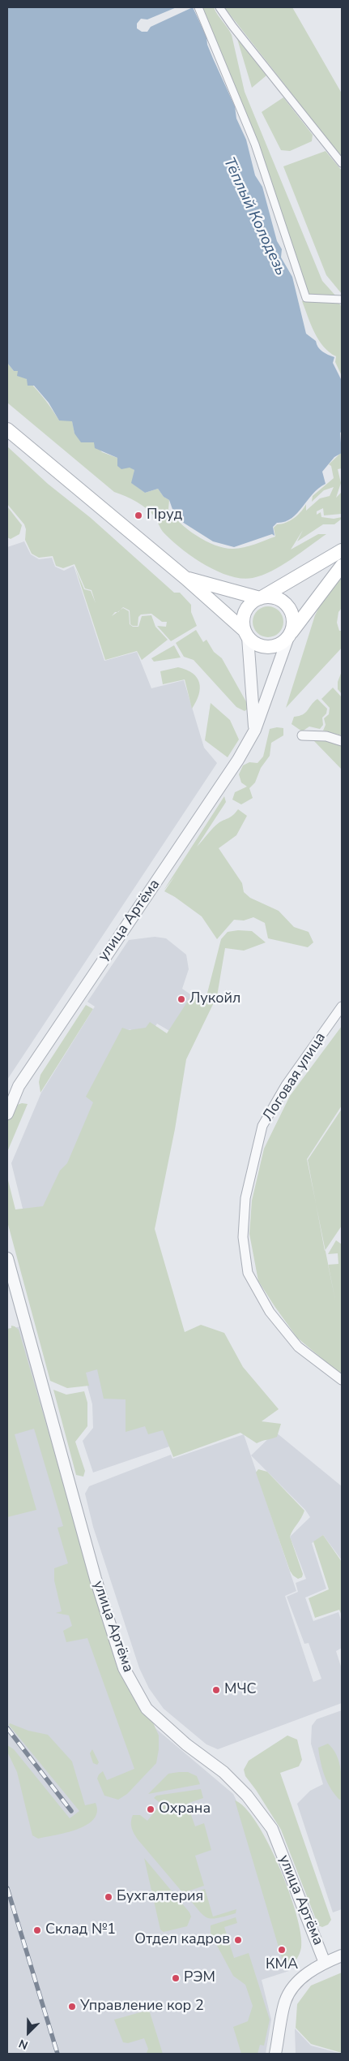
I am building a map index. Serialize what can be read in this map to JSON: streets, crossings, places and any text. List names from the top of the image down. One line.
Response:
{"streets":{"street":["улица Артёма","Логовая улица"]},"water":["Тёплый Колодезь"],"places":["Пруд","Лукойл","МЧС","Охрана","Бухгалтерия","Склад №1","Отдел кадров","КМА","РЭМ","Управление кор 2"],"north":"bottom left"}
